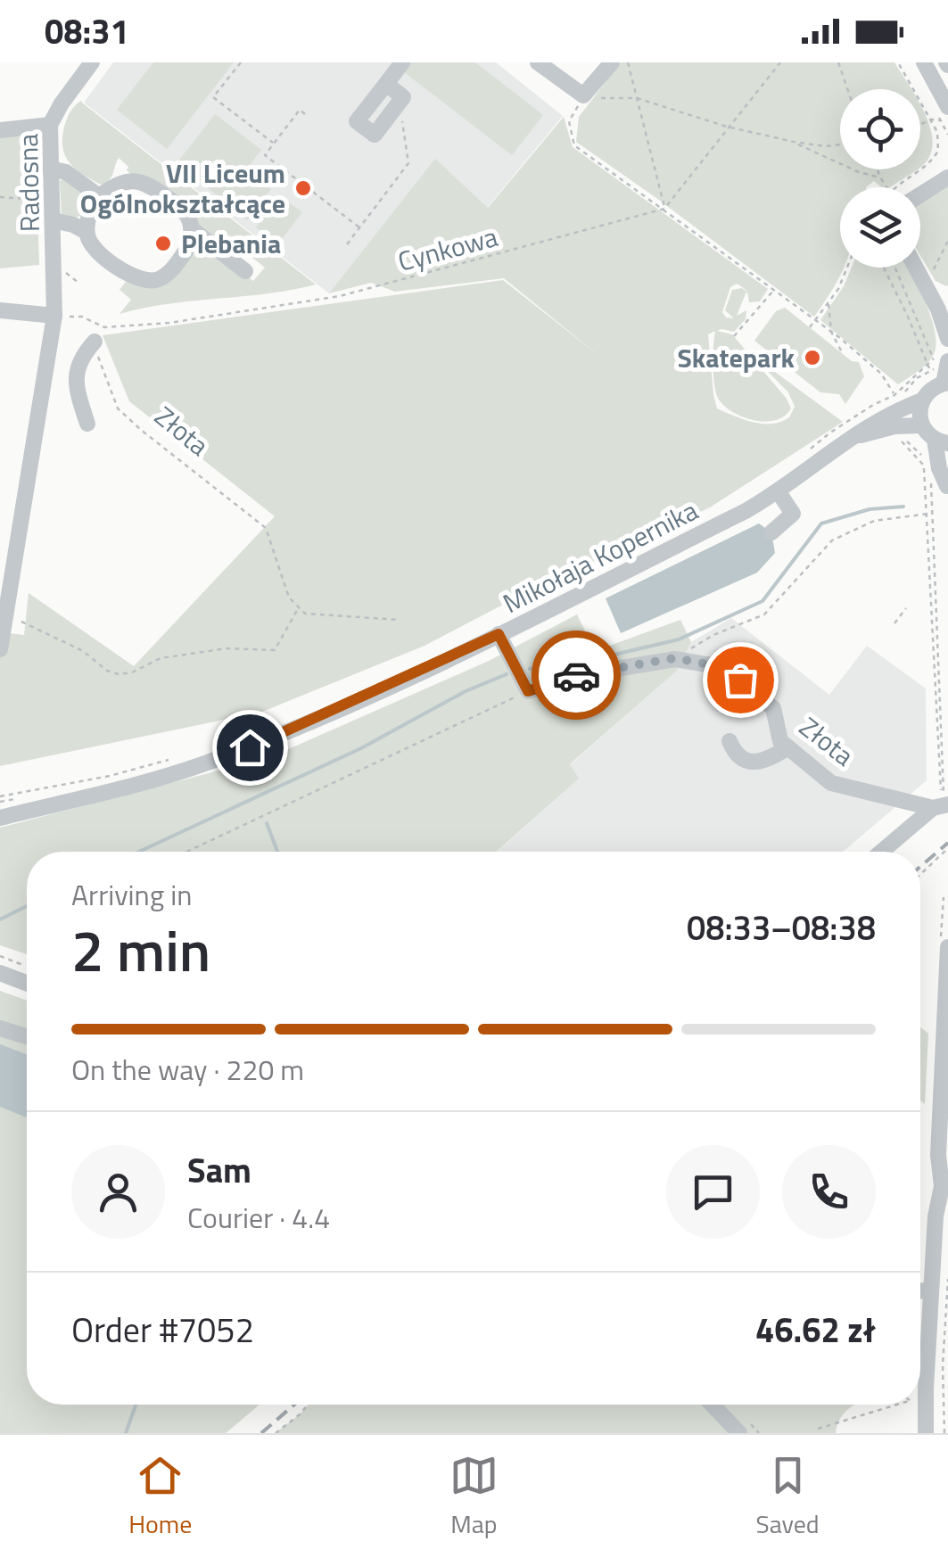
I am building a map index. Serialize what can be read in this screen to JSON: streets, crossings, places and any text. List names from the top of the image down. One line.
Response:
{"streets":{"street":["Radosna","Złota","Mikołaja Kopernika"],"path":["Cynkowa"]},"crossings":[["Radosna","Cynkowa"],["Cynkowa","Złota"]],"places":["VII Liceum Ogólnokształcące","Plebania","Skatepark"],"page":{"status":"08:31","heading":["2 min","Arriving in","08:33–08:38"],"panel":["Sam","Courier · 4.4","Order #7052","46.62 zł"],"bar":"On the way · 220 m","tabs":["Home","Map","Saved"]}}
